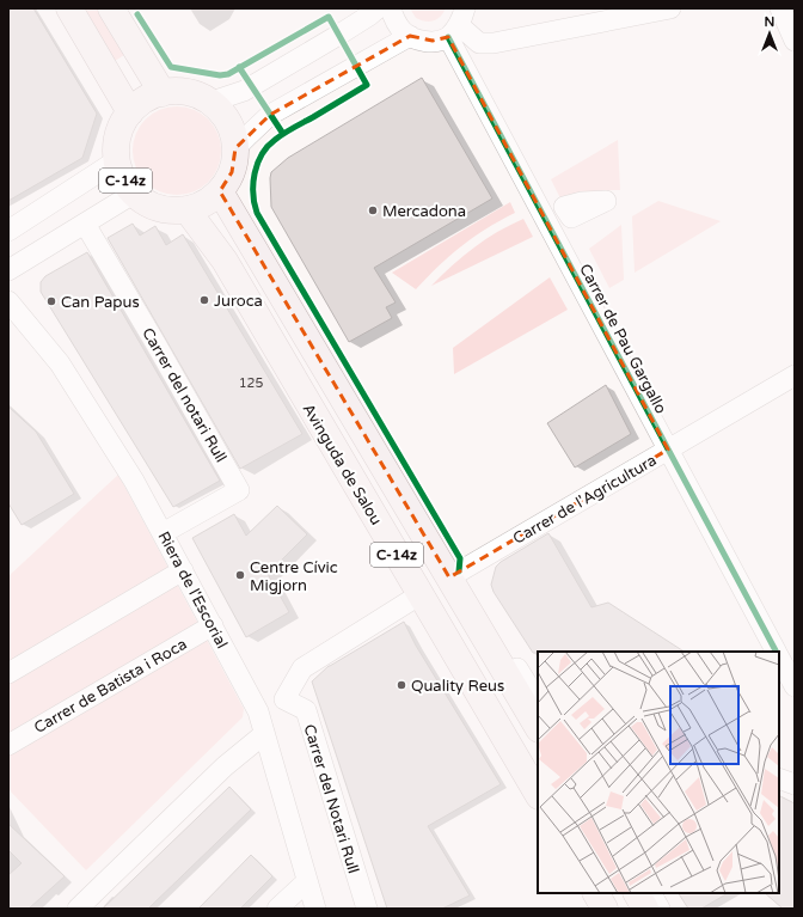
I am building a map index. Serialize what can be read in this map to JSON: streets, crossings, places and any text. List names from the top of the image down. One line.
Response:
{"streets":{"main road":["C-14z","Avinguda de Salou"],"street":["Carrer de Pau Gargallo","Carrer del notari Rull","Carrer de l'Agricultura","Riera de l'Escorial","Carrer de Batista i Roca","Carrer del Notari Rull"]},"crossings":[["C-14z","Avinguda de Salou"],["C-14z","Carrer de l'Agricultura"],["Carrer de Pau Gargallo","Carrer de l'Agricultura"],["Carrer del notari Rull","Riera de l'Escorial"],["Riera de l'Escorial","Carrer de Batista i Roca"]],"places":["Mercadona","Juroca","Can Papus","Centre Cívic Migjorn","Quality Reus"],"house_numbers":["125"],"north":"top"}
